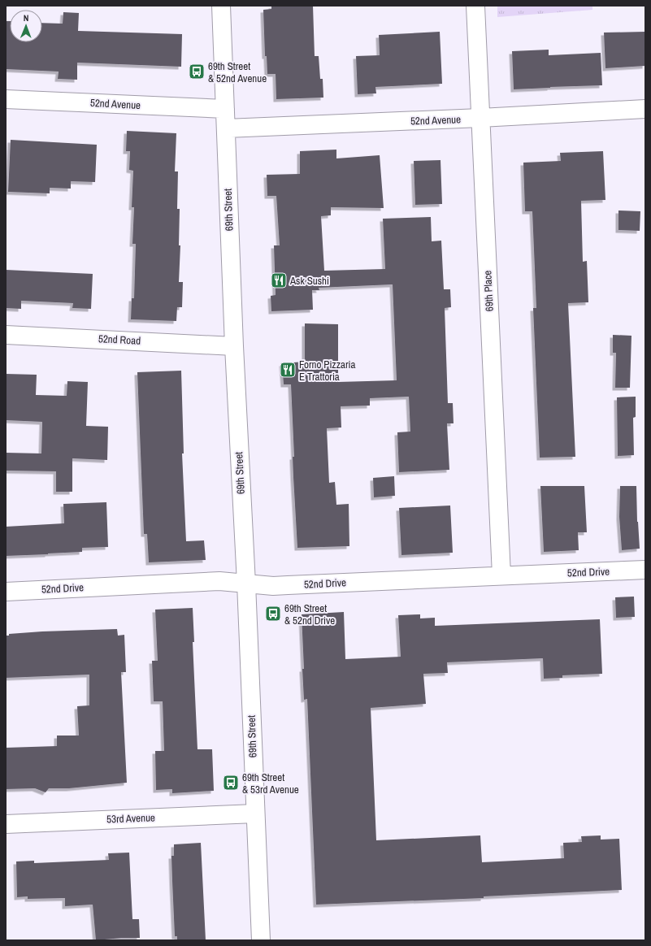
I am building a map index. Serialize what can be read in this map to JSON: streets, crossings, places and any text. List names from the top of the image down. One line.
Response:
{"streets":{"street":["52nd Avenue","69th Street","69th Place","52nd Road","52nd Drive","53rd Avenue"]},"crossings":[["52nd Avenue","69th Street"],["52nd Avenue","69th Place"],["69th Street","52nd Road"],["69th Street","52nd Drive"],["69th Street","53rd Avenue"],["69th Place","52nd Drive"]],"places":{"bus stop":["69th Street & 52nd Avenue","69th Street & 52nd Drive","69th Street & 53rd Avenue"],"restaurant":["Ask Sushi","Forno Pizzaria E Trattoria"]},"north":"top"}
